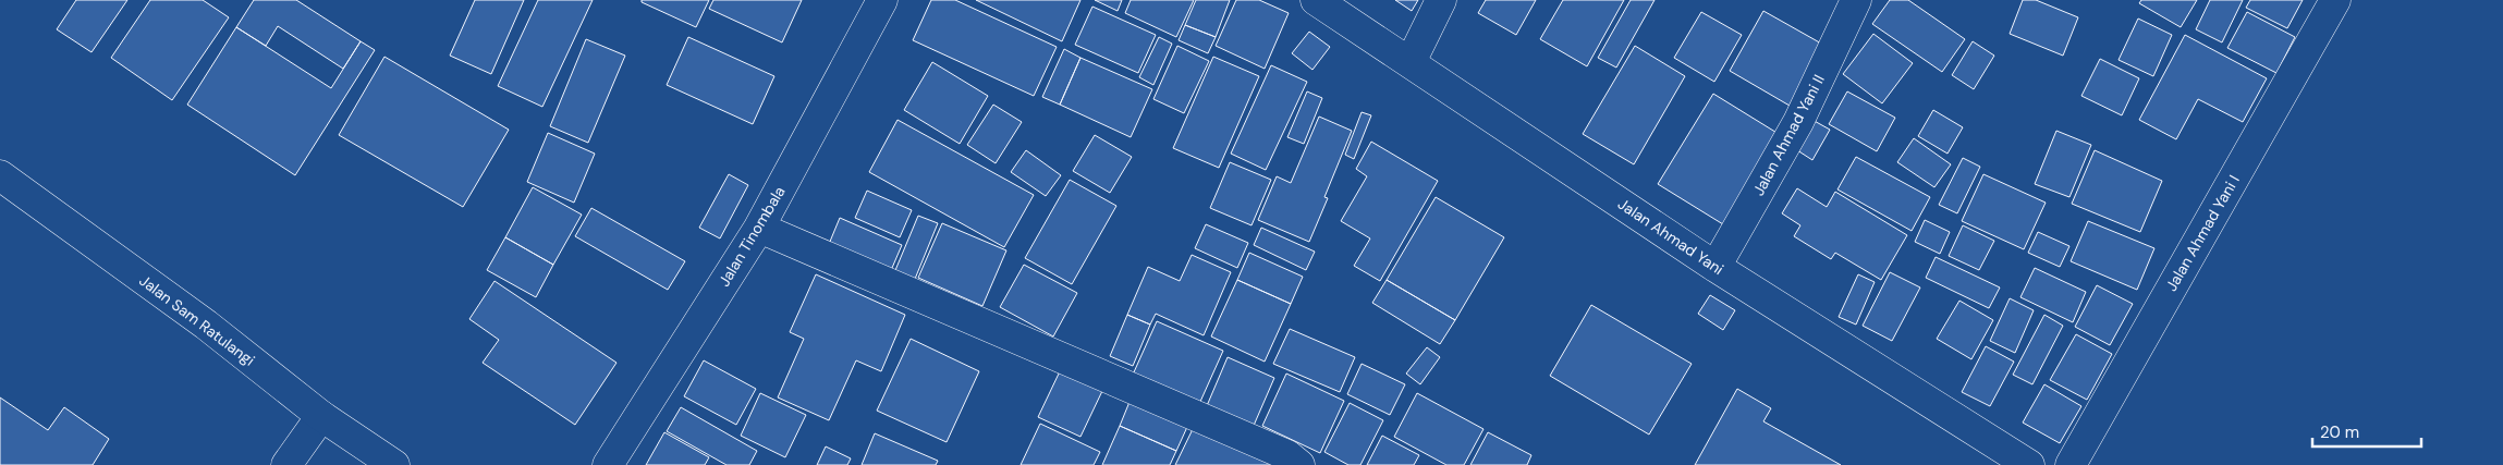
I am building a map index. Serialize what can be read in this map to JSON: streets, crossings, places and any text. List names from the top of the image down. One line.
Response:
{"streets":{"main road":["Jalan Ahmad Yani II","Jalan Ahmad Yani I","Jalan Tinombala","Jalan Ahmad Yani","Jalan Sam Ratulangi"]},"crossings":[["Jalan Ahmad Yani II","Jalan Ahmad Yani"]],"scale_bar":"20 m"}
